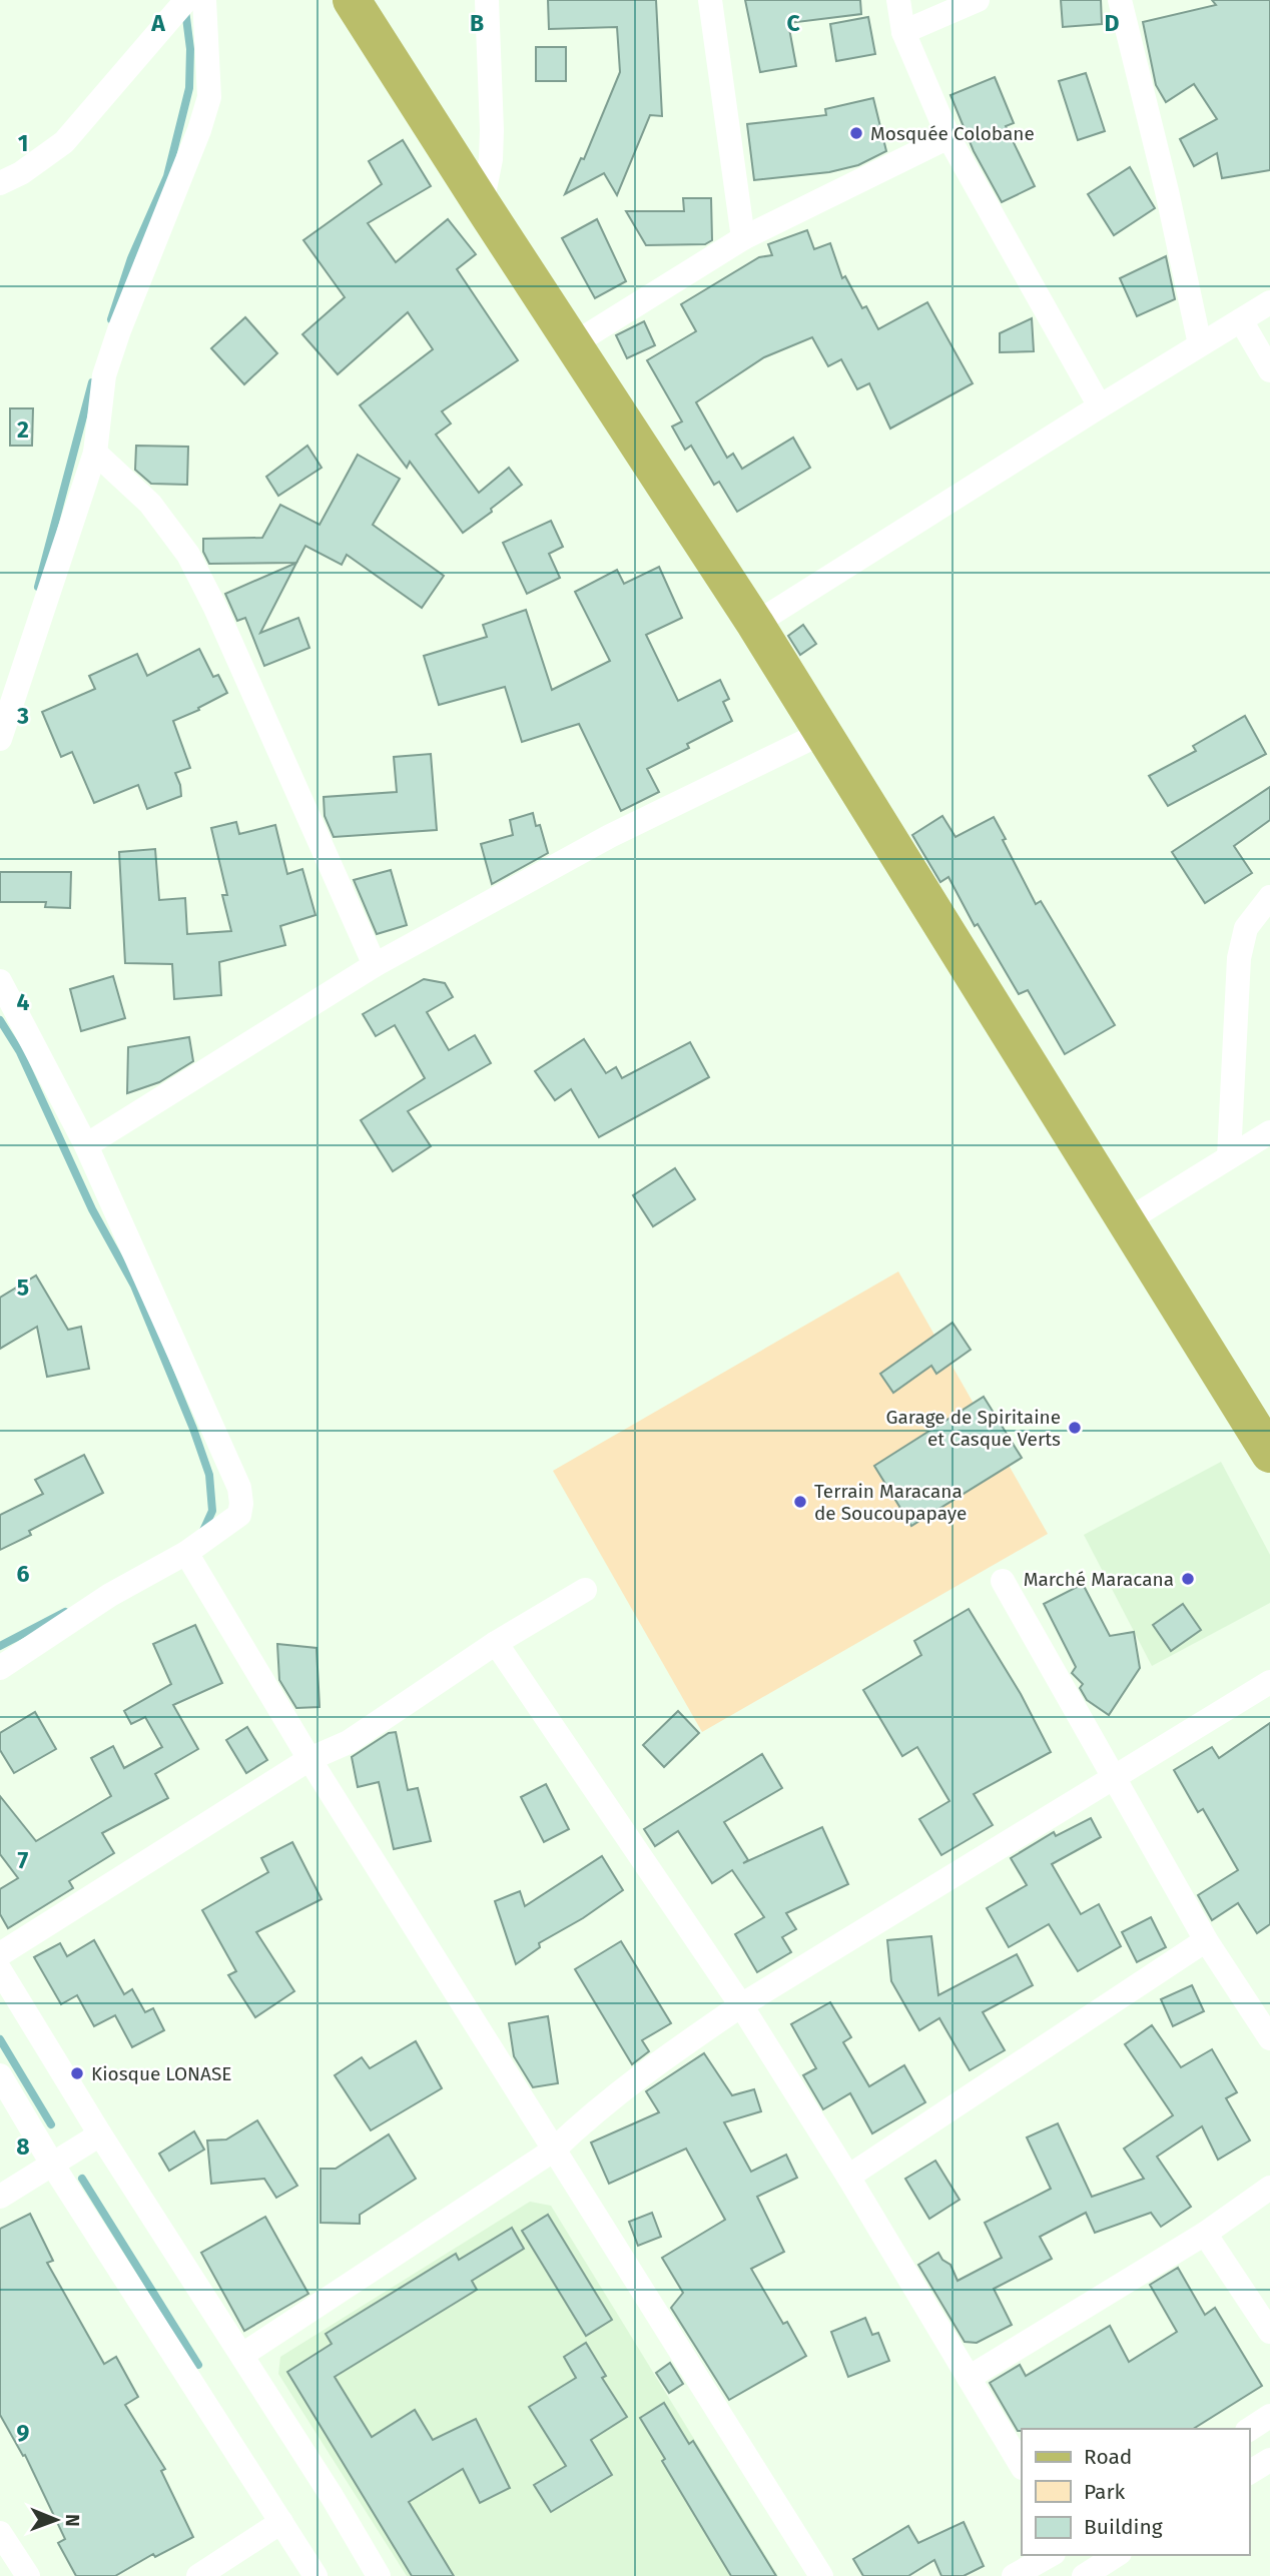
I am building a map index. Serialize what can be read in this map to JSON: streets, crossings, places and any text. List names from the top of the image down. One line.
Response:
{"places":["Mosquée Colobane","Garage de Spiritaine et Casque Verts","Terrain Maracana de Soucoupapaye","Marché Maracana","Kiosque LONASE"],"legend":["Road","Park","Building"],"north":"right","grid":{"columns":["A","B","C","D"],"rows":["1","2","3","4","5","6","7","8","9"]}}
